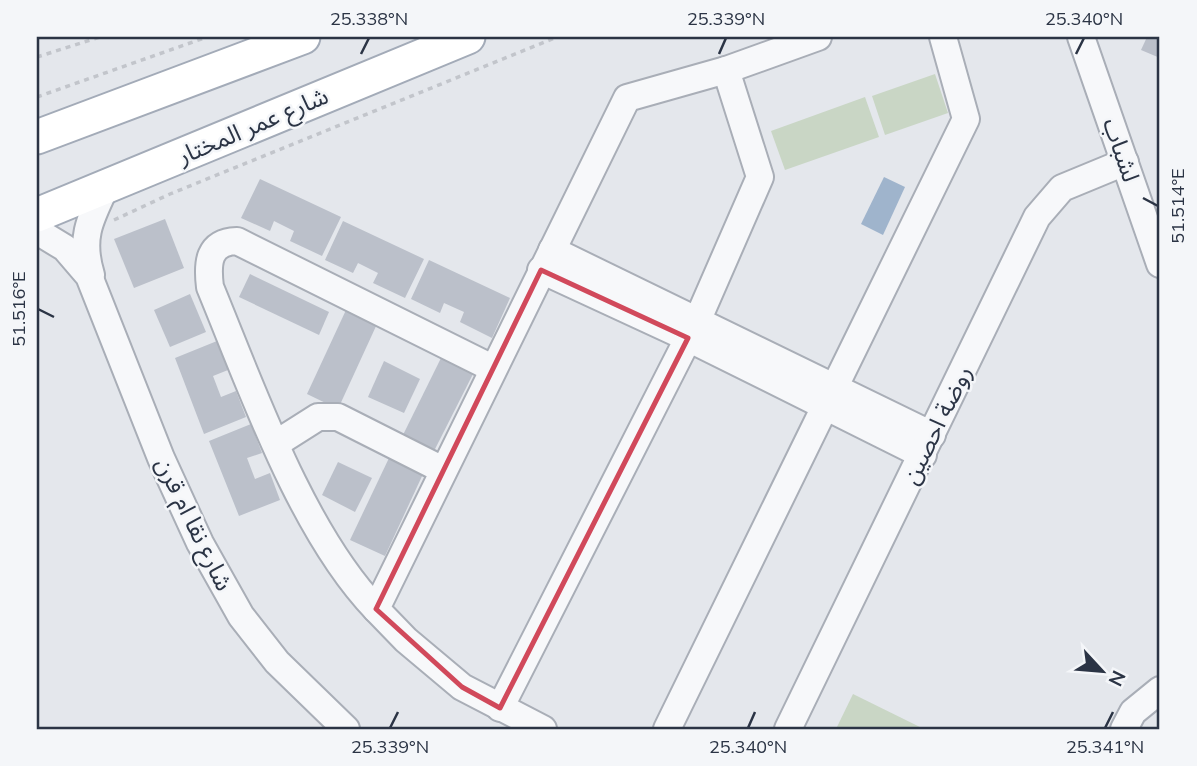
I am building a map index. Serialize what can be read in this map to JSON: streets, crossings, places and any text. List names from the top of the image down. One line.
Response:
{"streets":{"main road":["شارع عمر المختار"],"street":["لشباب","روضة احصين","شارع نقا ام قرن"]},"crossings":[["شارع عمر المختار","شارع نقا ام قرن"],["لشباب","روضة احصين"]],"north":"bottom right","coordinates":["25.338°N","25.339°N","25.340°N","51.514°E","51.516°E","25.341°N"]}
